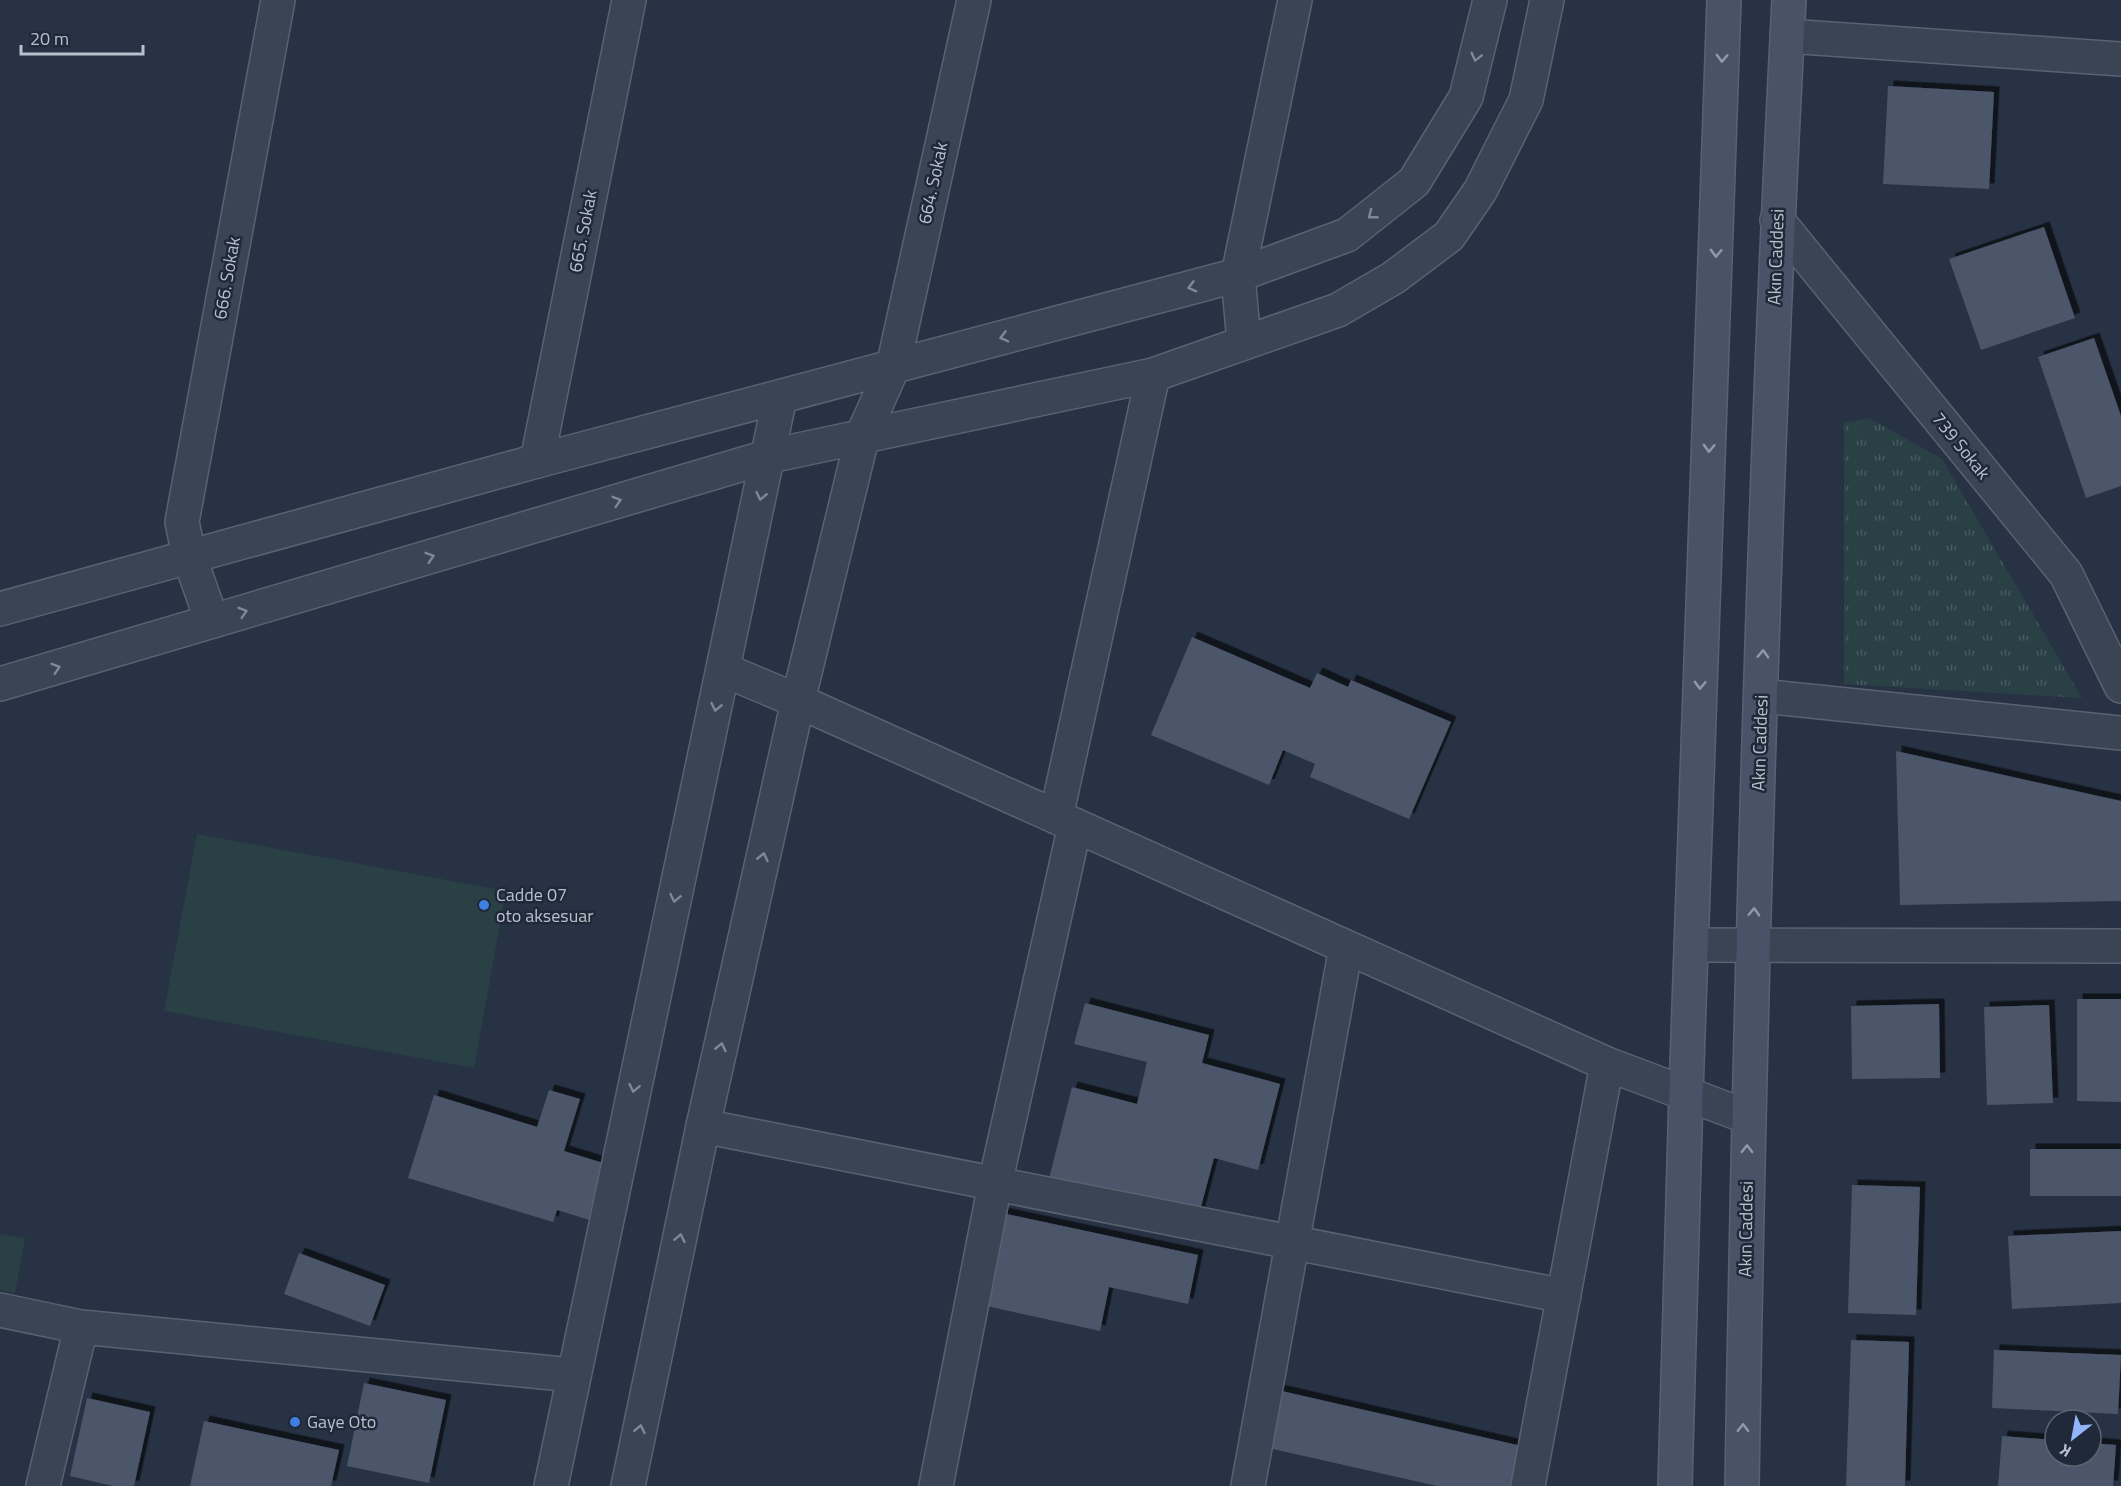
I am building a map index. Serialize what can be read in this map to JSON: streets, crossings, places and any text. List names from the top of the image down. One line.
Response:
{"streets":{"main road":["Akın Caddesi"],"street":["664. Sokak","665. Sokak","666. Sokak","739 Sokak"]},"crossings":[["Akın Caddesi","739 Sokak"]],"places":["Cadde 07 oto aksesuar","Gaye Oto"],"scale_bar":"20 m","north":"bottom left"}
